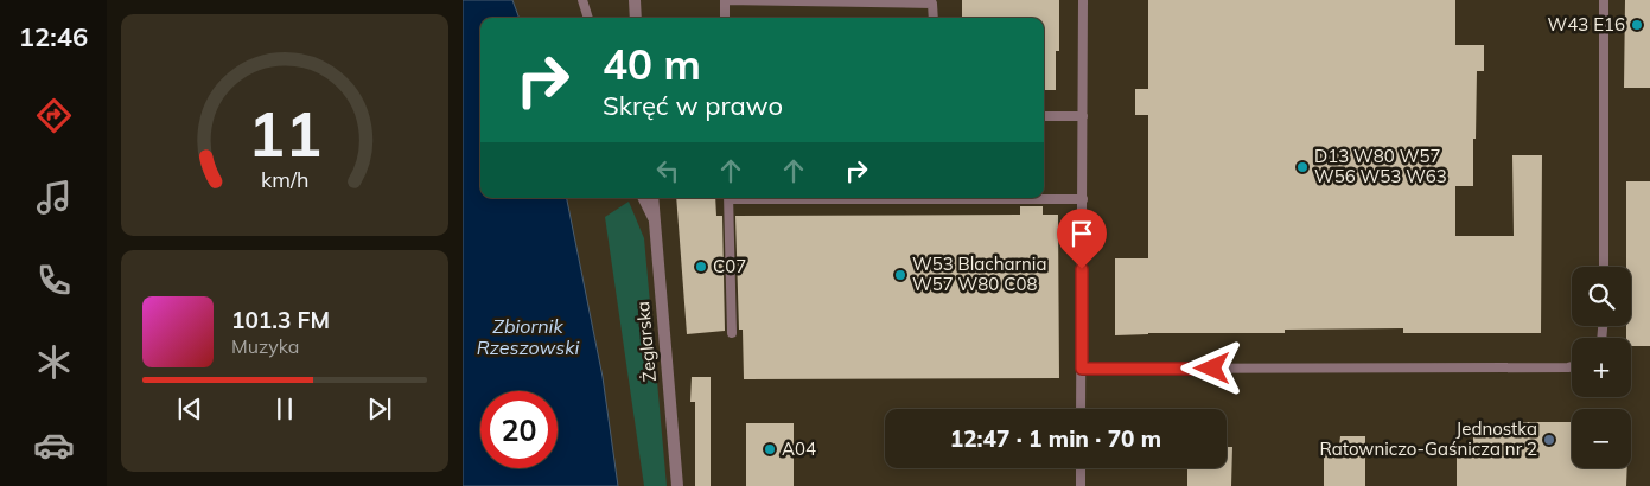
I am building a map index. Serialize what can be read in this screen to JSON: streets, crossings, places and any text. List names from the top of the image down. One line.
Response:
{"streets":{"street":["Żeglarska"]},"water":["Zbiornik Rzeszowski"],"places":["W43 E16","D13 W80 W57 W56 W53 W63","C07","W53 Blacharnia W57 W80 C08","Jednostka Ratowniczo-Gaśnicza nr 2","A04"],"page":{"tabs":"12:46","turn":["40 m","Skręć w prawo"],"map_buttons":["+","−"],"song":["101.3 FM","Muzyka"],"limit":"20","trip":"12:47 · 1 min · 70 m","gauge":["11","km/h"]}}
